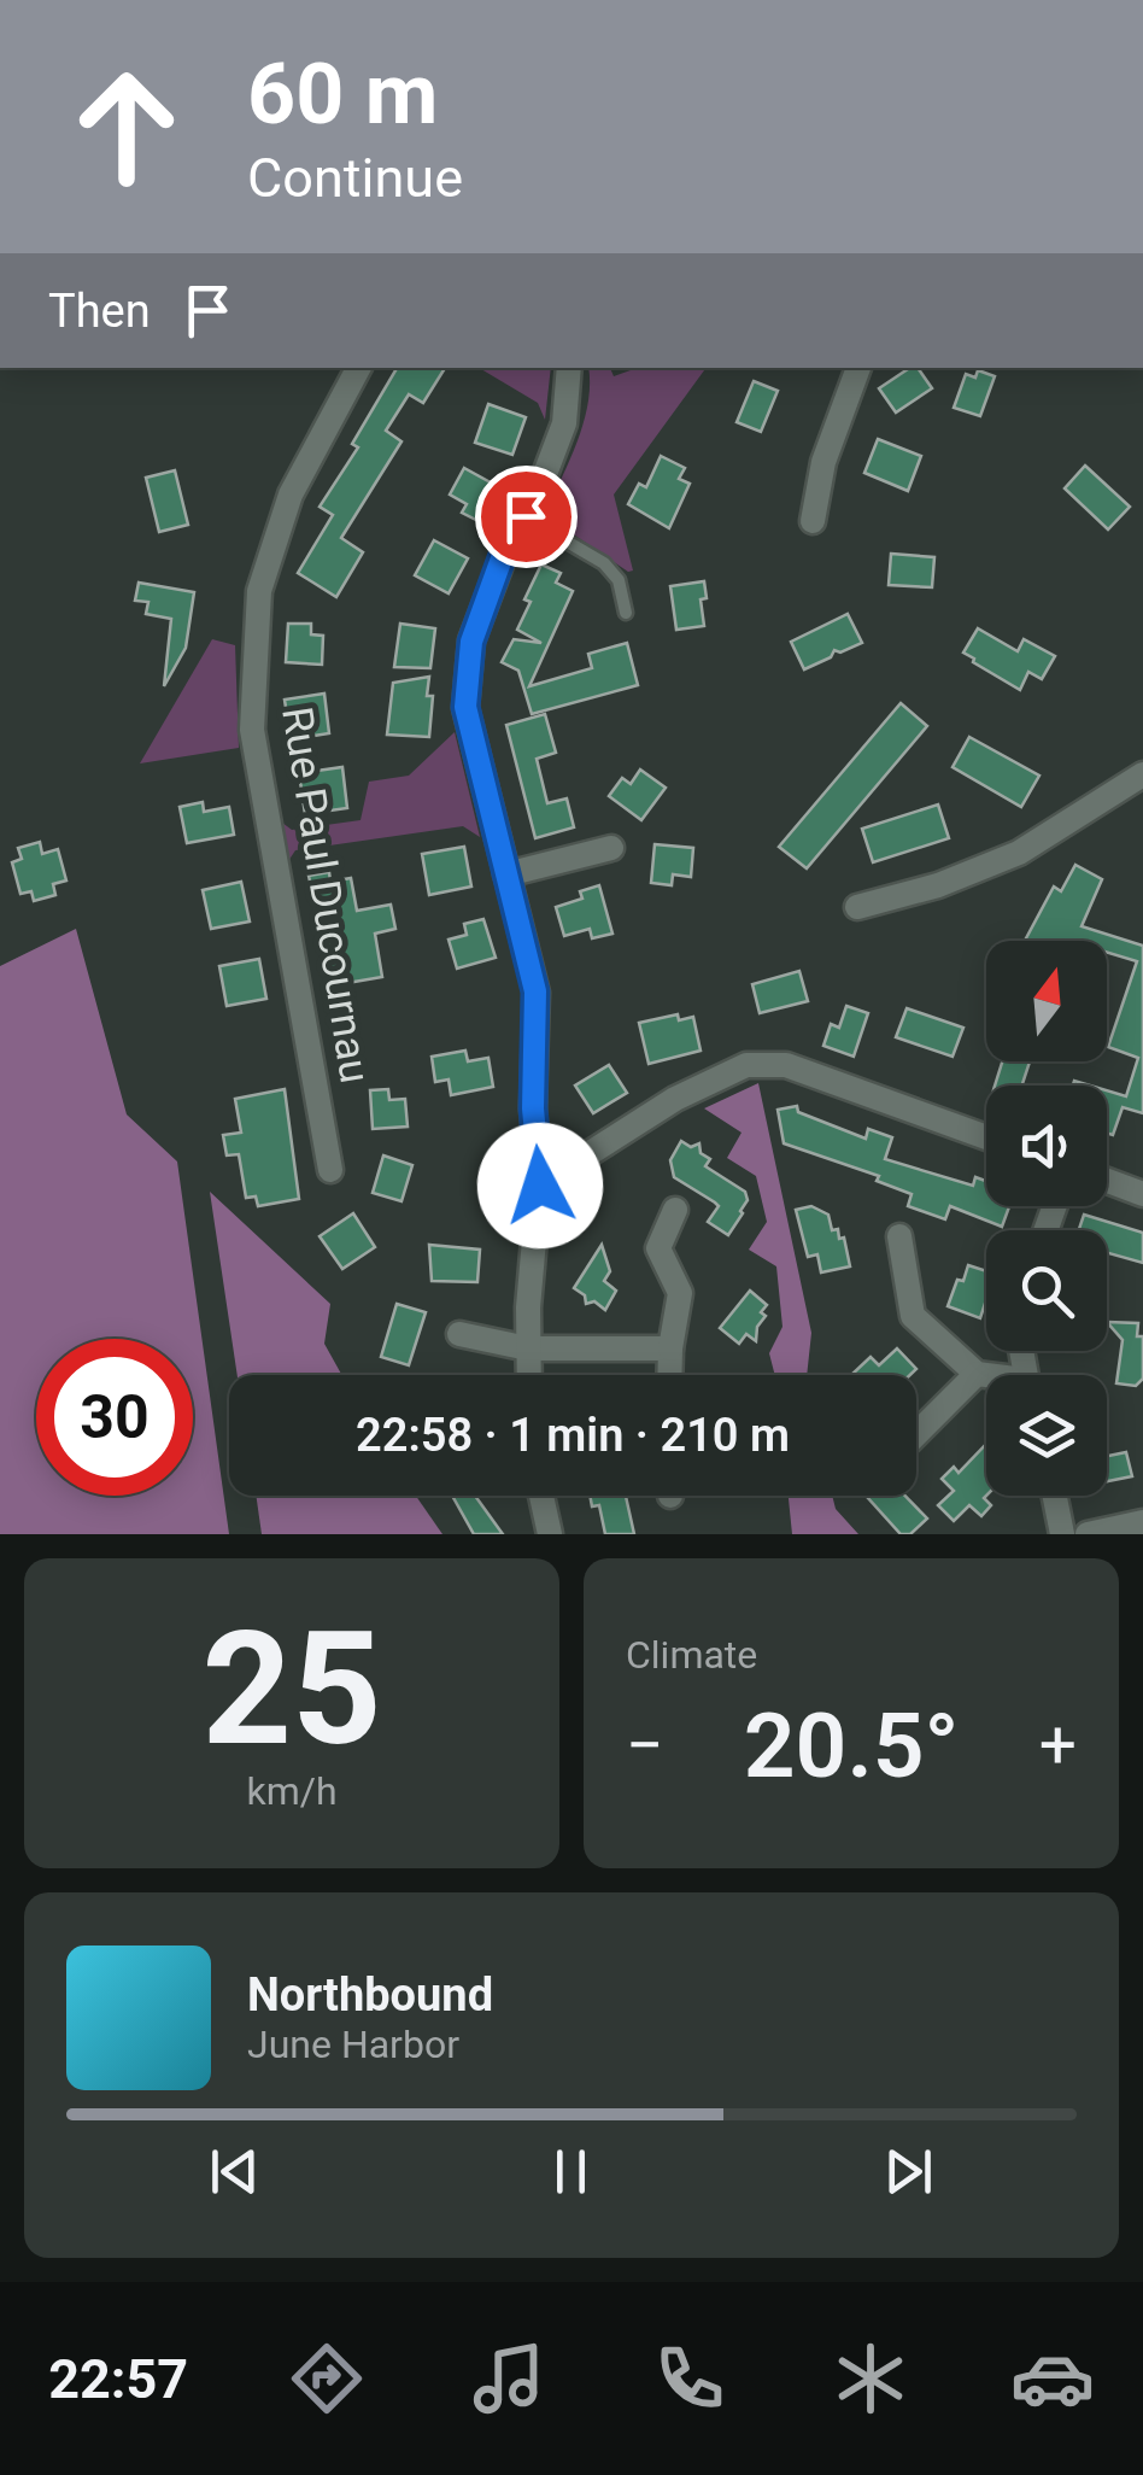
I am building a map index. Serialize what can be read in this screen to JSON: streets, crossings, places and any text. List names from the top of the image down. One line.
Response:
{"streets":{"street":["Rue Paul Ducournau"]},"north":"top","page":{"turn":["60 m","Continue"],"then":"Then","limit":"30","trip":"22:58 · 1 min · 210 m","tile":[["25","km/h"],"Climate"],"heat":["−","20.5°","+"],"song":["Northbound","June Harbor"],"tabs":"22:57"}}
